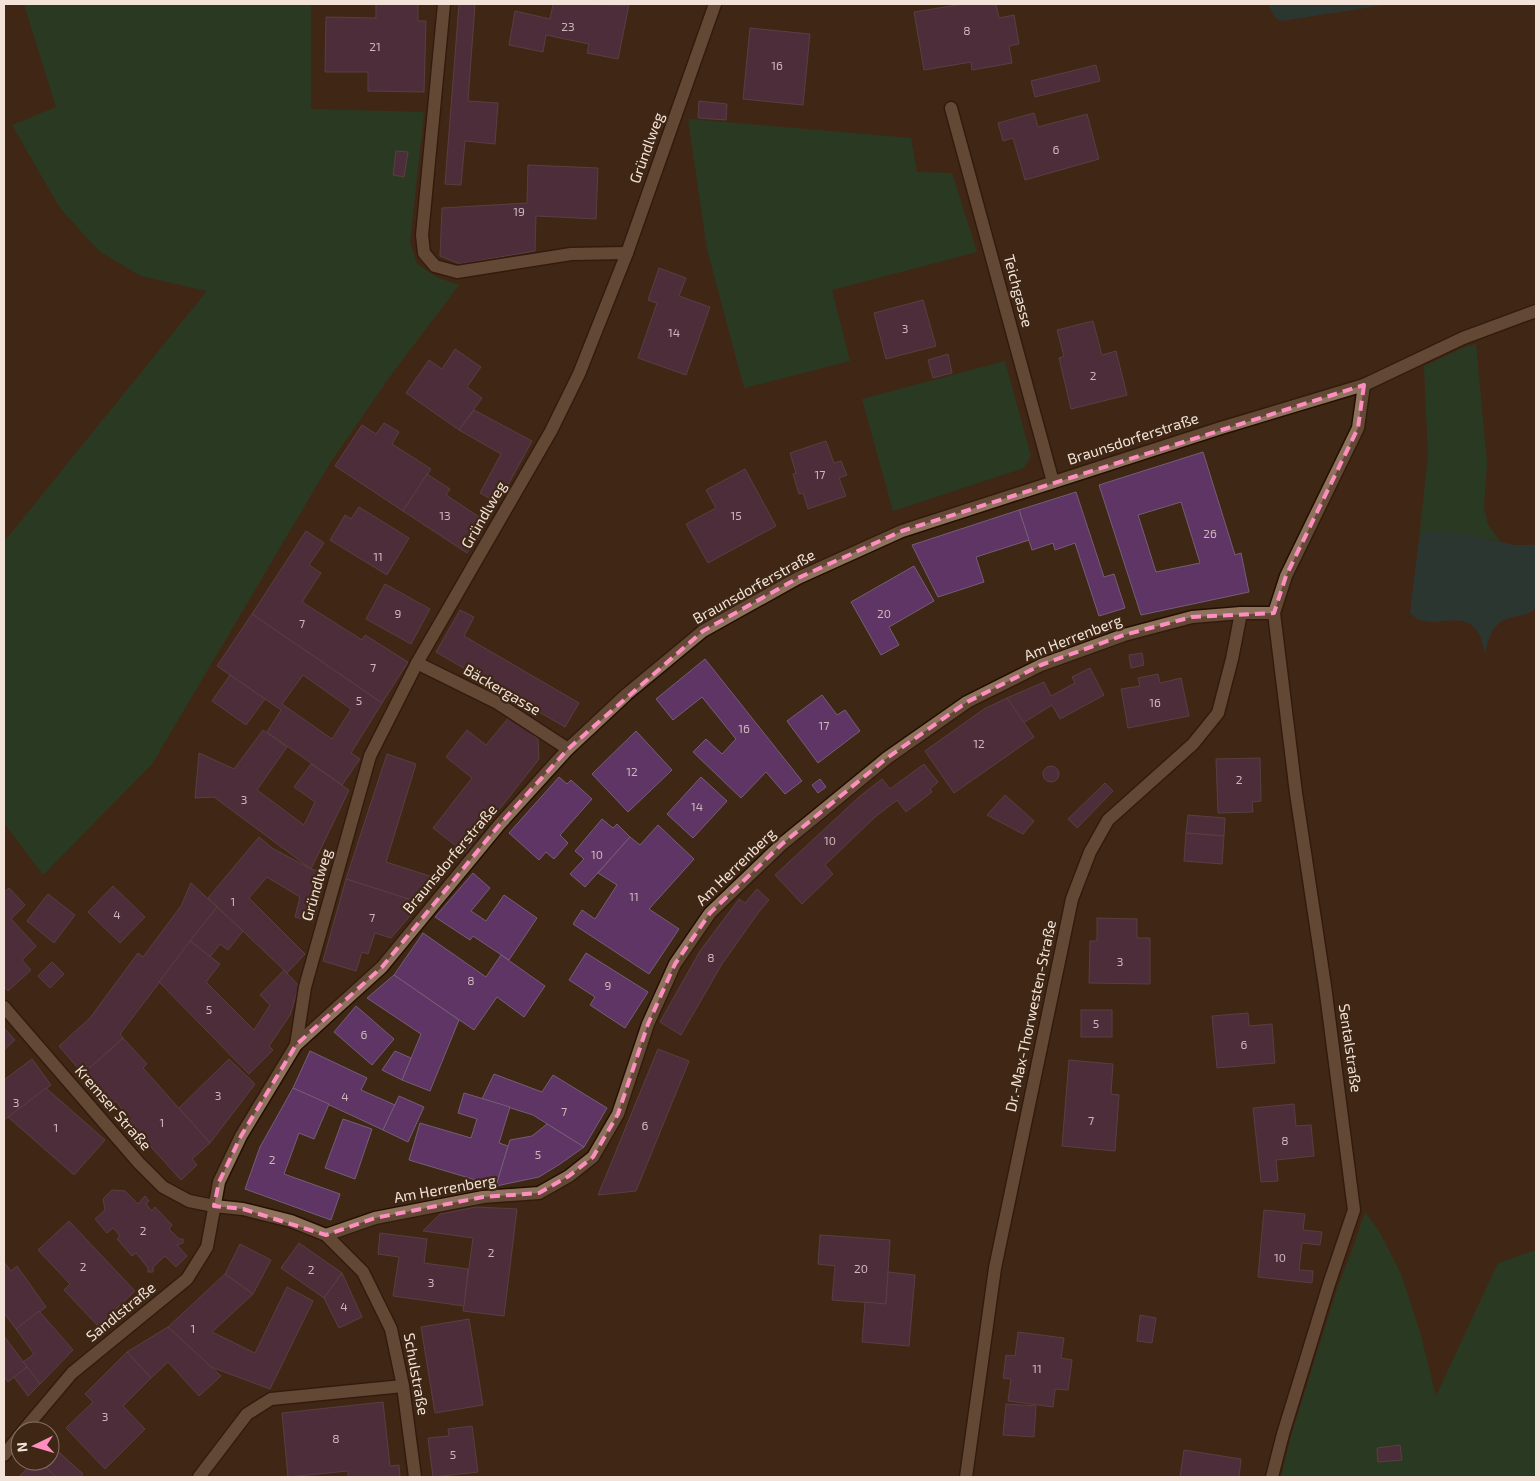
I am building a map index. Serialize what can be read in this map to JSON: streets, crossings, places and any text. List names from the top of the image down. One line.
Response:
{"streets":{"street":["Gründlweg","Teichgasse","Braunsdorferstraße","Am Herrenberg","Bäckergasse","Dr.-Max-Thorwesten-Straße","Sentalstraße","Kremser Straße","Sandlstraße","Schulstraße"]},"crossings":[["Gründlweg","Braunsdorferstraße"],["Gründlweg","Bäckergasse"],["Teichgasse","Braunsdorferstraße"],["Braunsdorferstraße","Bäckergasse"],["Braunsdorferstraße","Kremser Straße"],["Braunsdorferstraße","Sandlstraße"],["Braunsdorferstraße","Schulstraße"],["Am Herrenberg","Dr.-Max-Thorwesten-Straße"],["Am Herrenberg","Sentalstraße"],["Am Herrenberg","Schulstraße"],["Kremser Straße","Sandlstraße"],["Kremser Straße","Schulstraße"],["Sandlstraße","Schulstraße"]],"house_numbers":["23","8","21","16","6","19","3","14","2","17","13","15","26","11","9","20","7","7","5","16","17","16","12","12","2","3","14","10","10","11","1","4","7","8","3","8","9","5","5","6","6","3","4","3","7","7","1","6","1","8","5","2","2","2","10","2","20","2","3","4","1","11","3","8","5"],"north":"left"}
